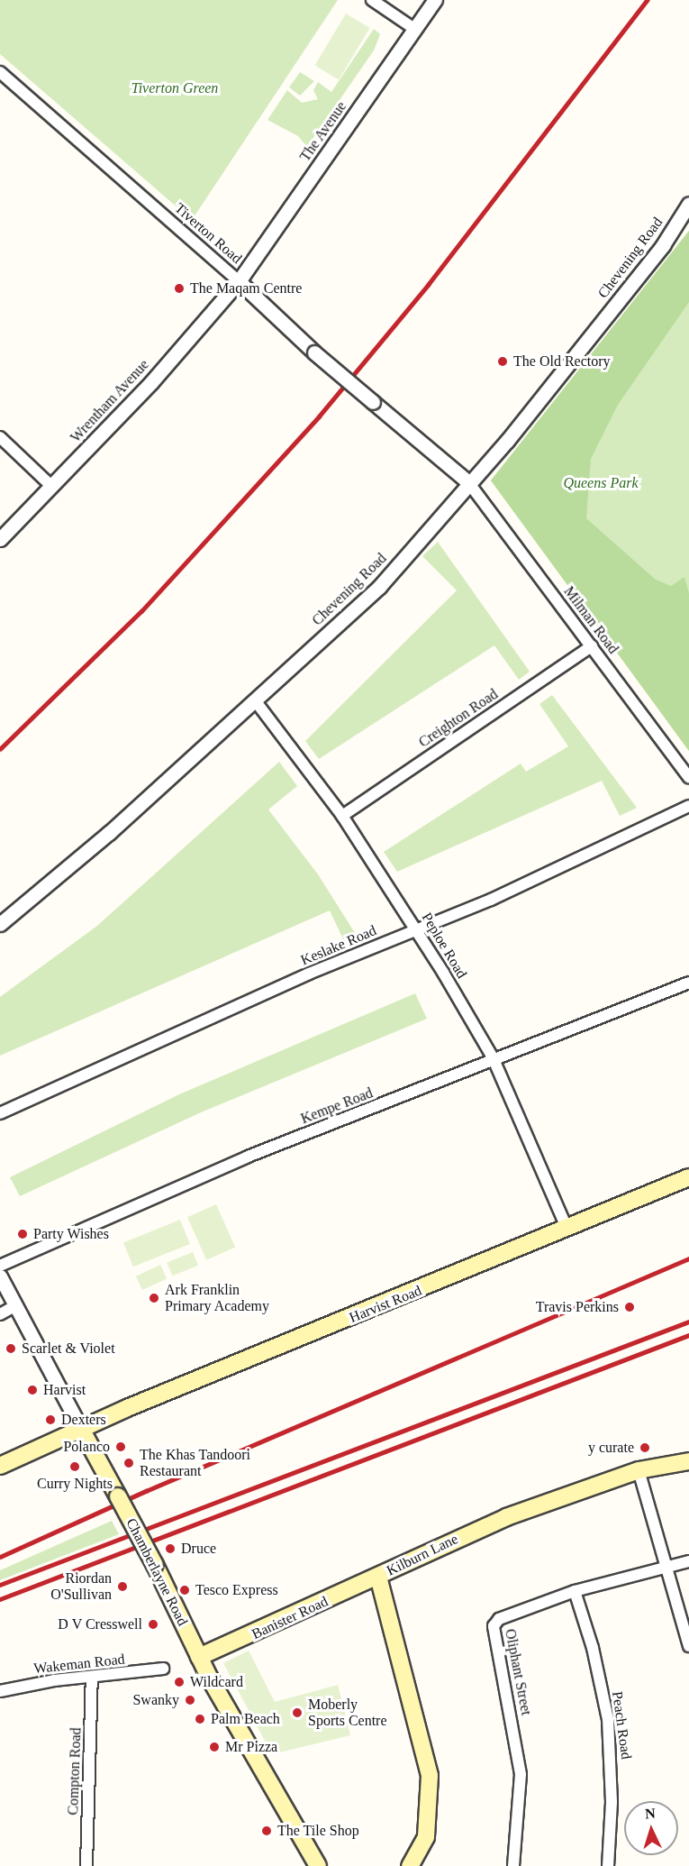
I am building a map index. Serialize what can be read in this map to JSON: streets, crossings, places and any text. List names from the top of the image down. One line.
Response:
{"streets":{"main road":["Harvist Road","Kilburn Lane","Chamberlayne Road","Banister Road"],"street":["The Avenue","Tiverton Road","Chevening Road","Wrentham Avenue","Milman Road","Creighton Road","Keslake Road","Peploe Road","Kempe Road","Wakeman Road","Oliphant Street","Peach Road","Compton Road"]},"crossings":[["The Avenue","Tiverton Road"],["The Avenue","Wrentham Avenue"],["Tiverton Road","Chevening Road"],["Tiverton Road","Wrentham Avenue"],["Tiverton Road","Milman Road"],["Chevening Road","Milman Road"],["Chevening Road","Peploe Road"],["Milman Road","Creighton Road"],["Creighton Road","Peploe Road"],["Keslake Road","Peploe Road"],["Peploe Road","Kempe Road"],["Peploe Road","Harvist Road"],["Harvist Road","Chamberlayne Road"],["Kilburn Lane","Banister Road"],["Chamberlayne Road","Banister Road"],["Wakeman Road","Compton Road"],["Oliphant Street","Peach Road"]],"parks":["Tiverton Green","Queens Park"],"places":["The Maqam Centre","The Old Rectory","Party Wishes","Ark Franklin Primary Academy","Travis Perkins","Scarlet & Violet","Harvist","Dexters","Polanco","y curate","The Khas Tandoori Restaurant","Curry Nights","Druce","Riordan O'Sullivan","Tesco Express","D V Cresswell","Wildcard","Swanky","Moberly Sports Centre","Palm Beach","Mr Pizza","The Tile Shop"],"north":"top"}
